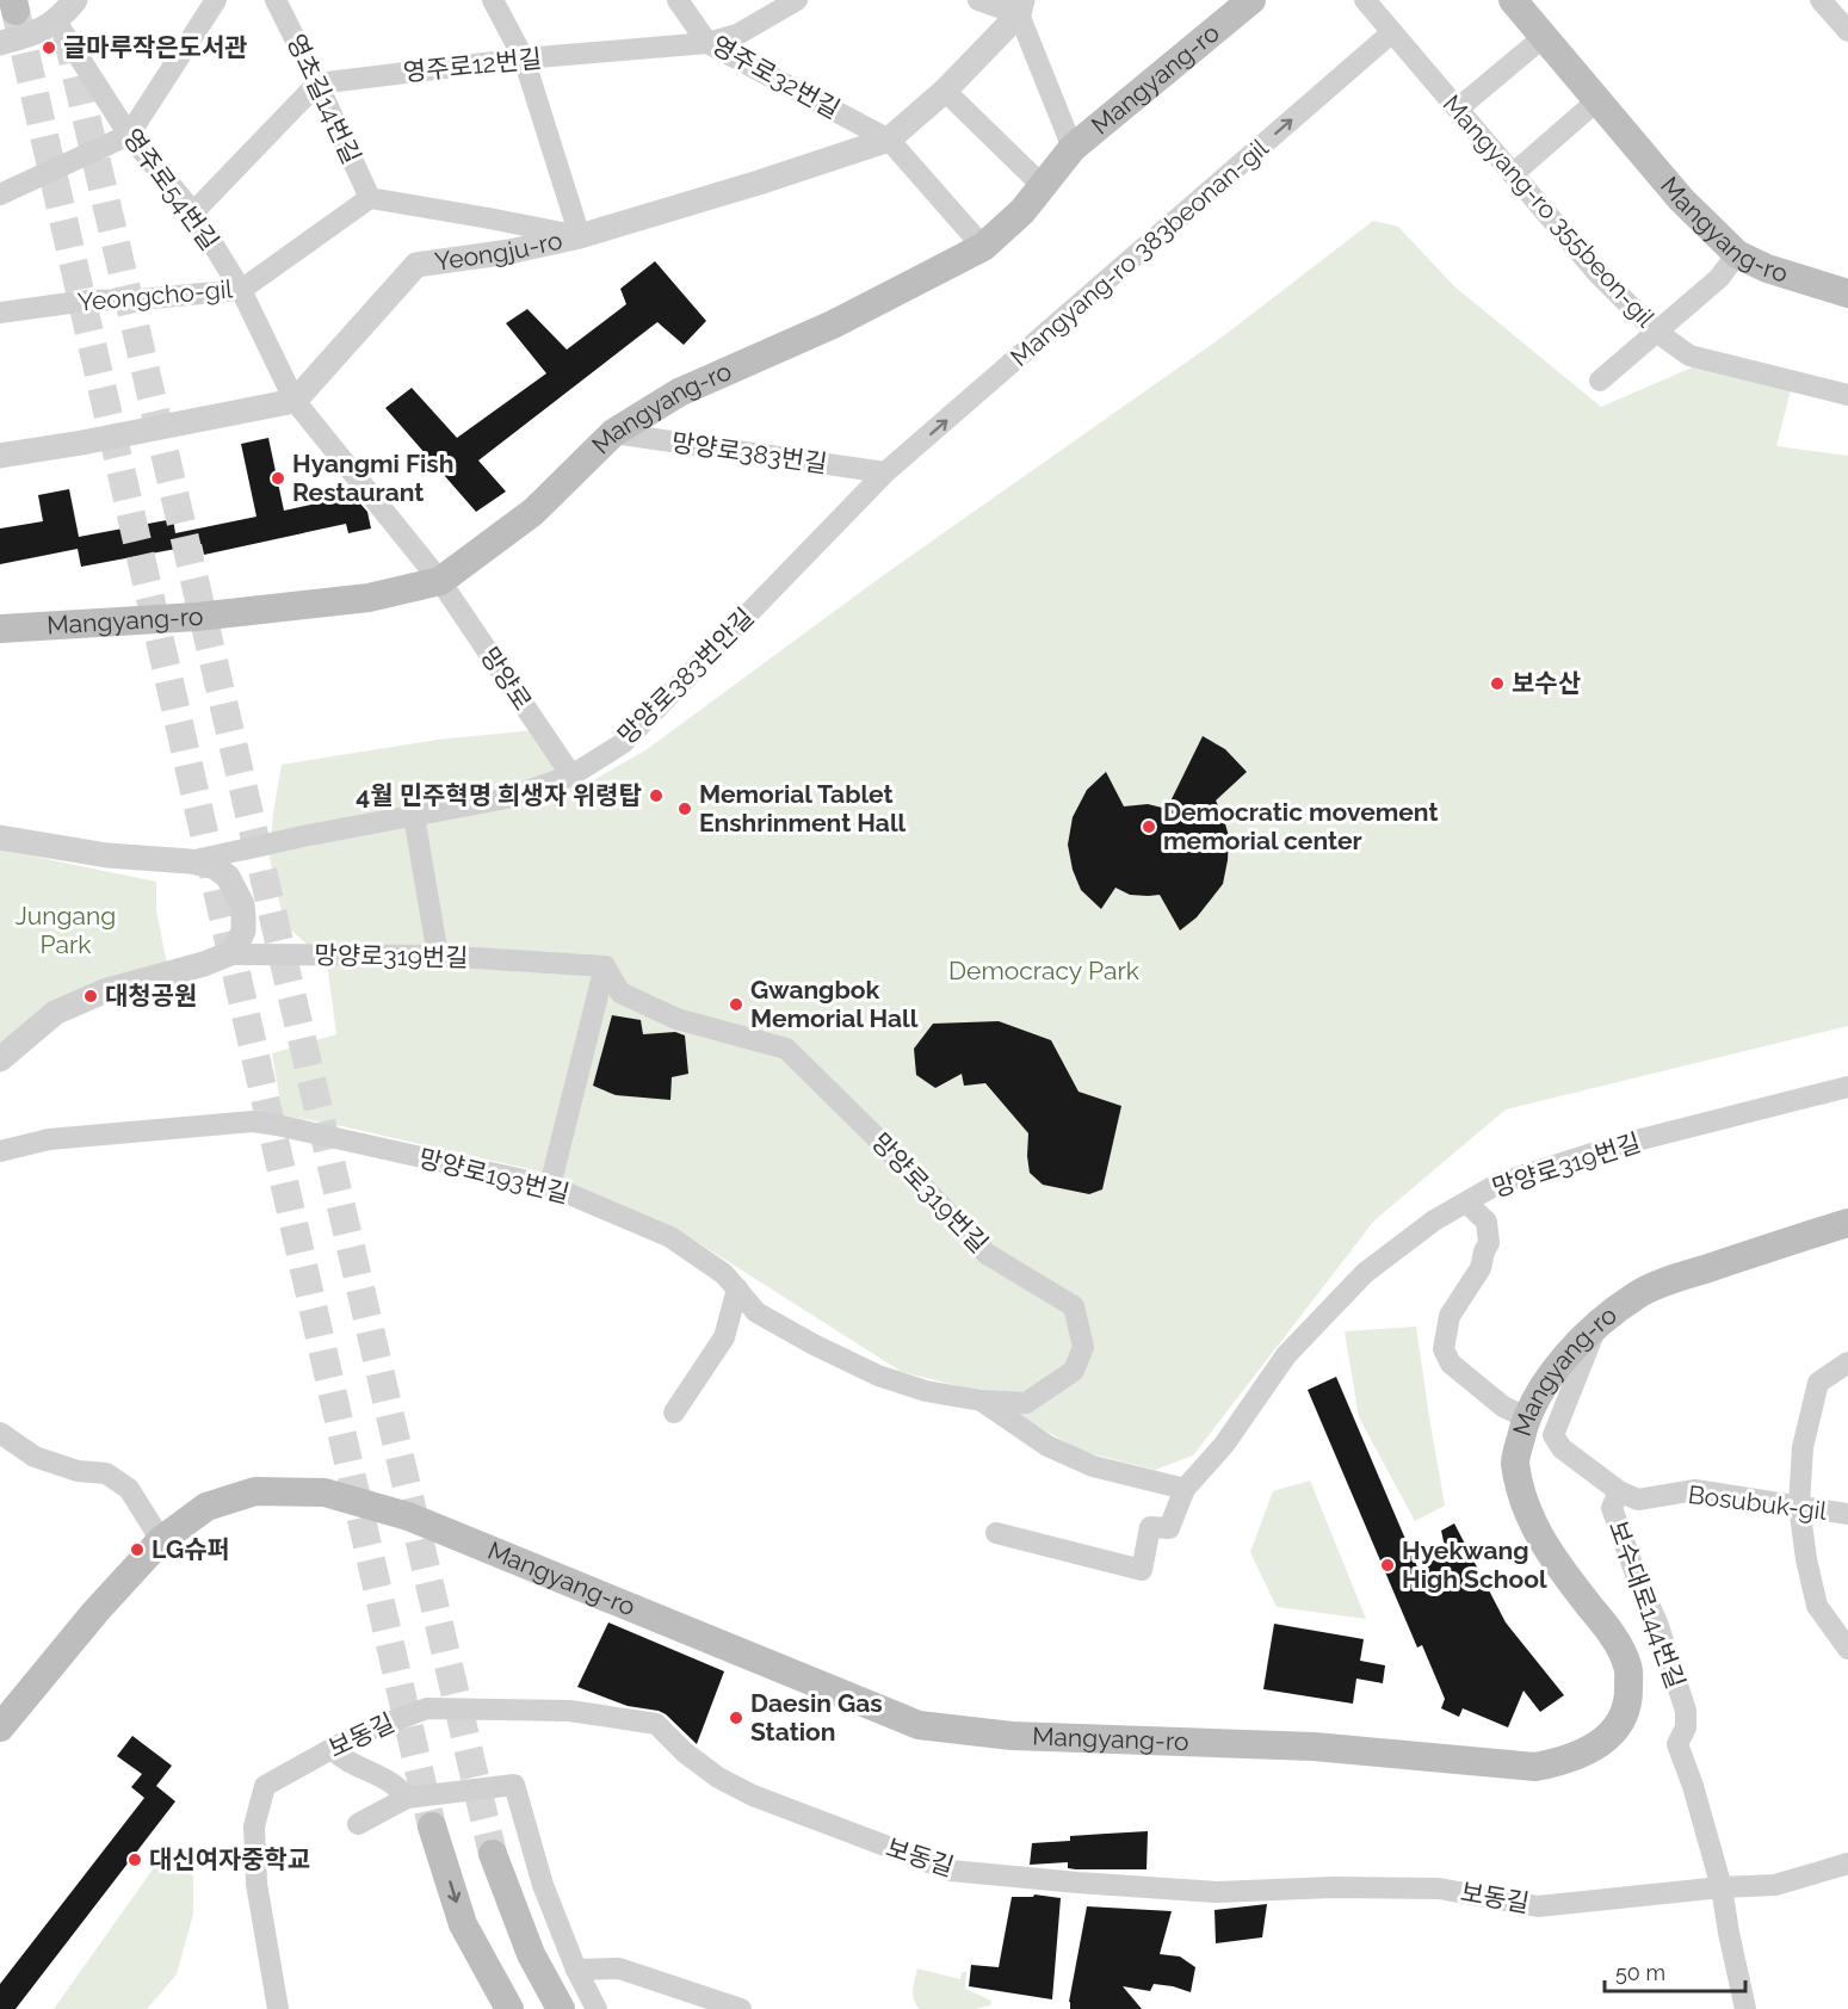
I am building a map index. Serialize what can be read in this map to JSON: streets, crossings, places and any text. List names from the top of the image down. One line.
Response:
{"streets":{"main road":["Mangyang-ro"],"street":["영주로12번길","영주로32번길","영초길14번길","영주로54번길","Mangyang-ro 355beon-gil","Yeongju-ro","Mangyang-ro 383beonan-gil","Yeongcho-gil","망양로383번길","망양로383번안길","망양로","망양로319번길","망양로193번길","Bosubuk-gil","보수대로144번길","보동길"]},"crossings":[["영주로12번길","영주로32번길"],["영주로12번길","영초길14번길"],["영주로32번길","Yeongju-ro"],["Mangyang-ro","망양로383번길"],["Mangyang-ro","망양로"],["Mangyang-ro","Bosubuk-gil"],["영초길14번길","Yeongcho-gil"],["영주로54번길","Yeongju-ro"],["영주로54번길","Yeongcho-gil"],["영주로54번길","망양로"],["Mangyang-ro 355beon-gil","Mangyang-ro 383beonan-gil"],["Yeongju-ro","망양로"],["Mangyang-ro 383beonan-gil","망양로383번길"],["Mangyang-ro 383beonan-gil","망양로383번안길"],["망양로383번길","망양로383번안길"],["망양로383번안길","망양로"],["망양로319번길","망양로193번길"],["Bosubuk-gil","보수대로144번길"],["보수대로144번길","보동길"]],"one_way":["Mangyang-ro 383beonan-gil"],"parks":["Jungang Park","Democracy Park"],"places":["글마루작은도서관","Hyangmi Fish Restaurant","보수산","4월 민주혁명 희생자 위령탑","Memorial Tablet Enshrinment Hall","Democratic movement memorial center","대청공원","Gwangbok Memorial Hall","LG슈퍼","Hyekwang High School","Daesin Gas Station","대신여자중학교"],"scale_bar":"50 m"}
